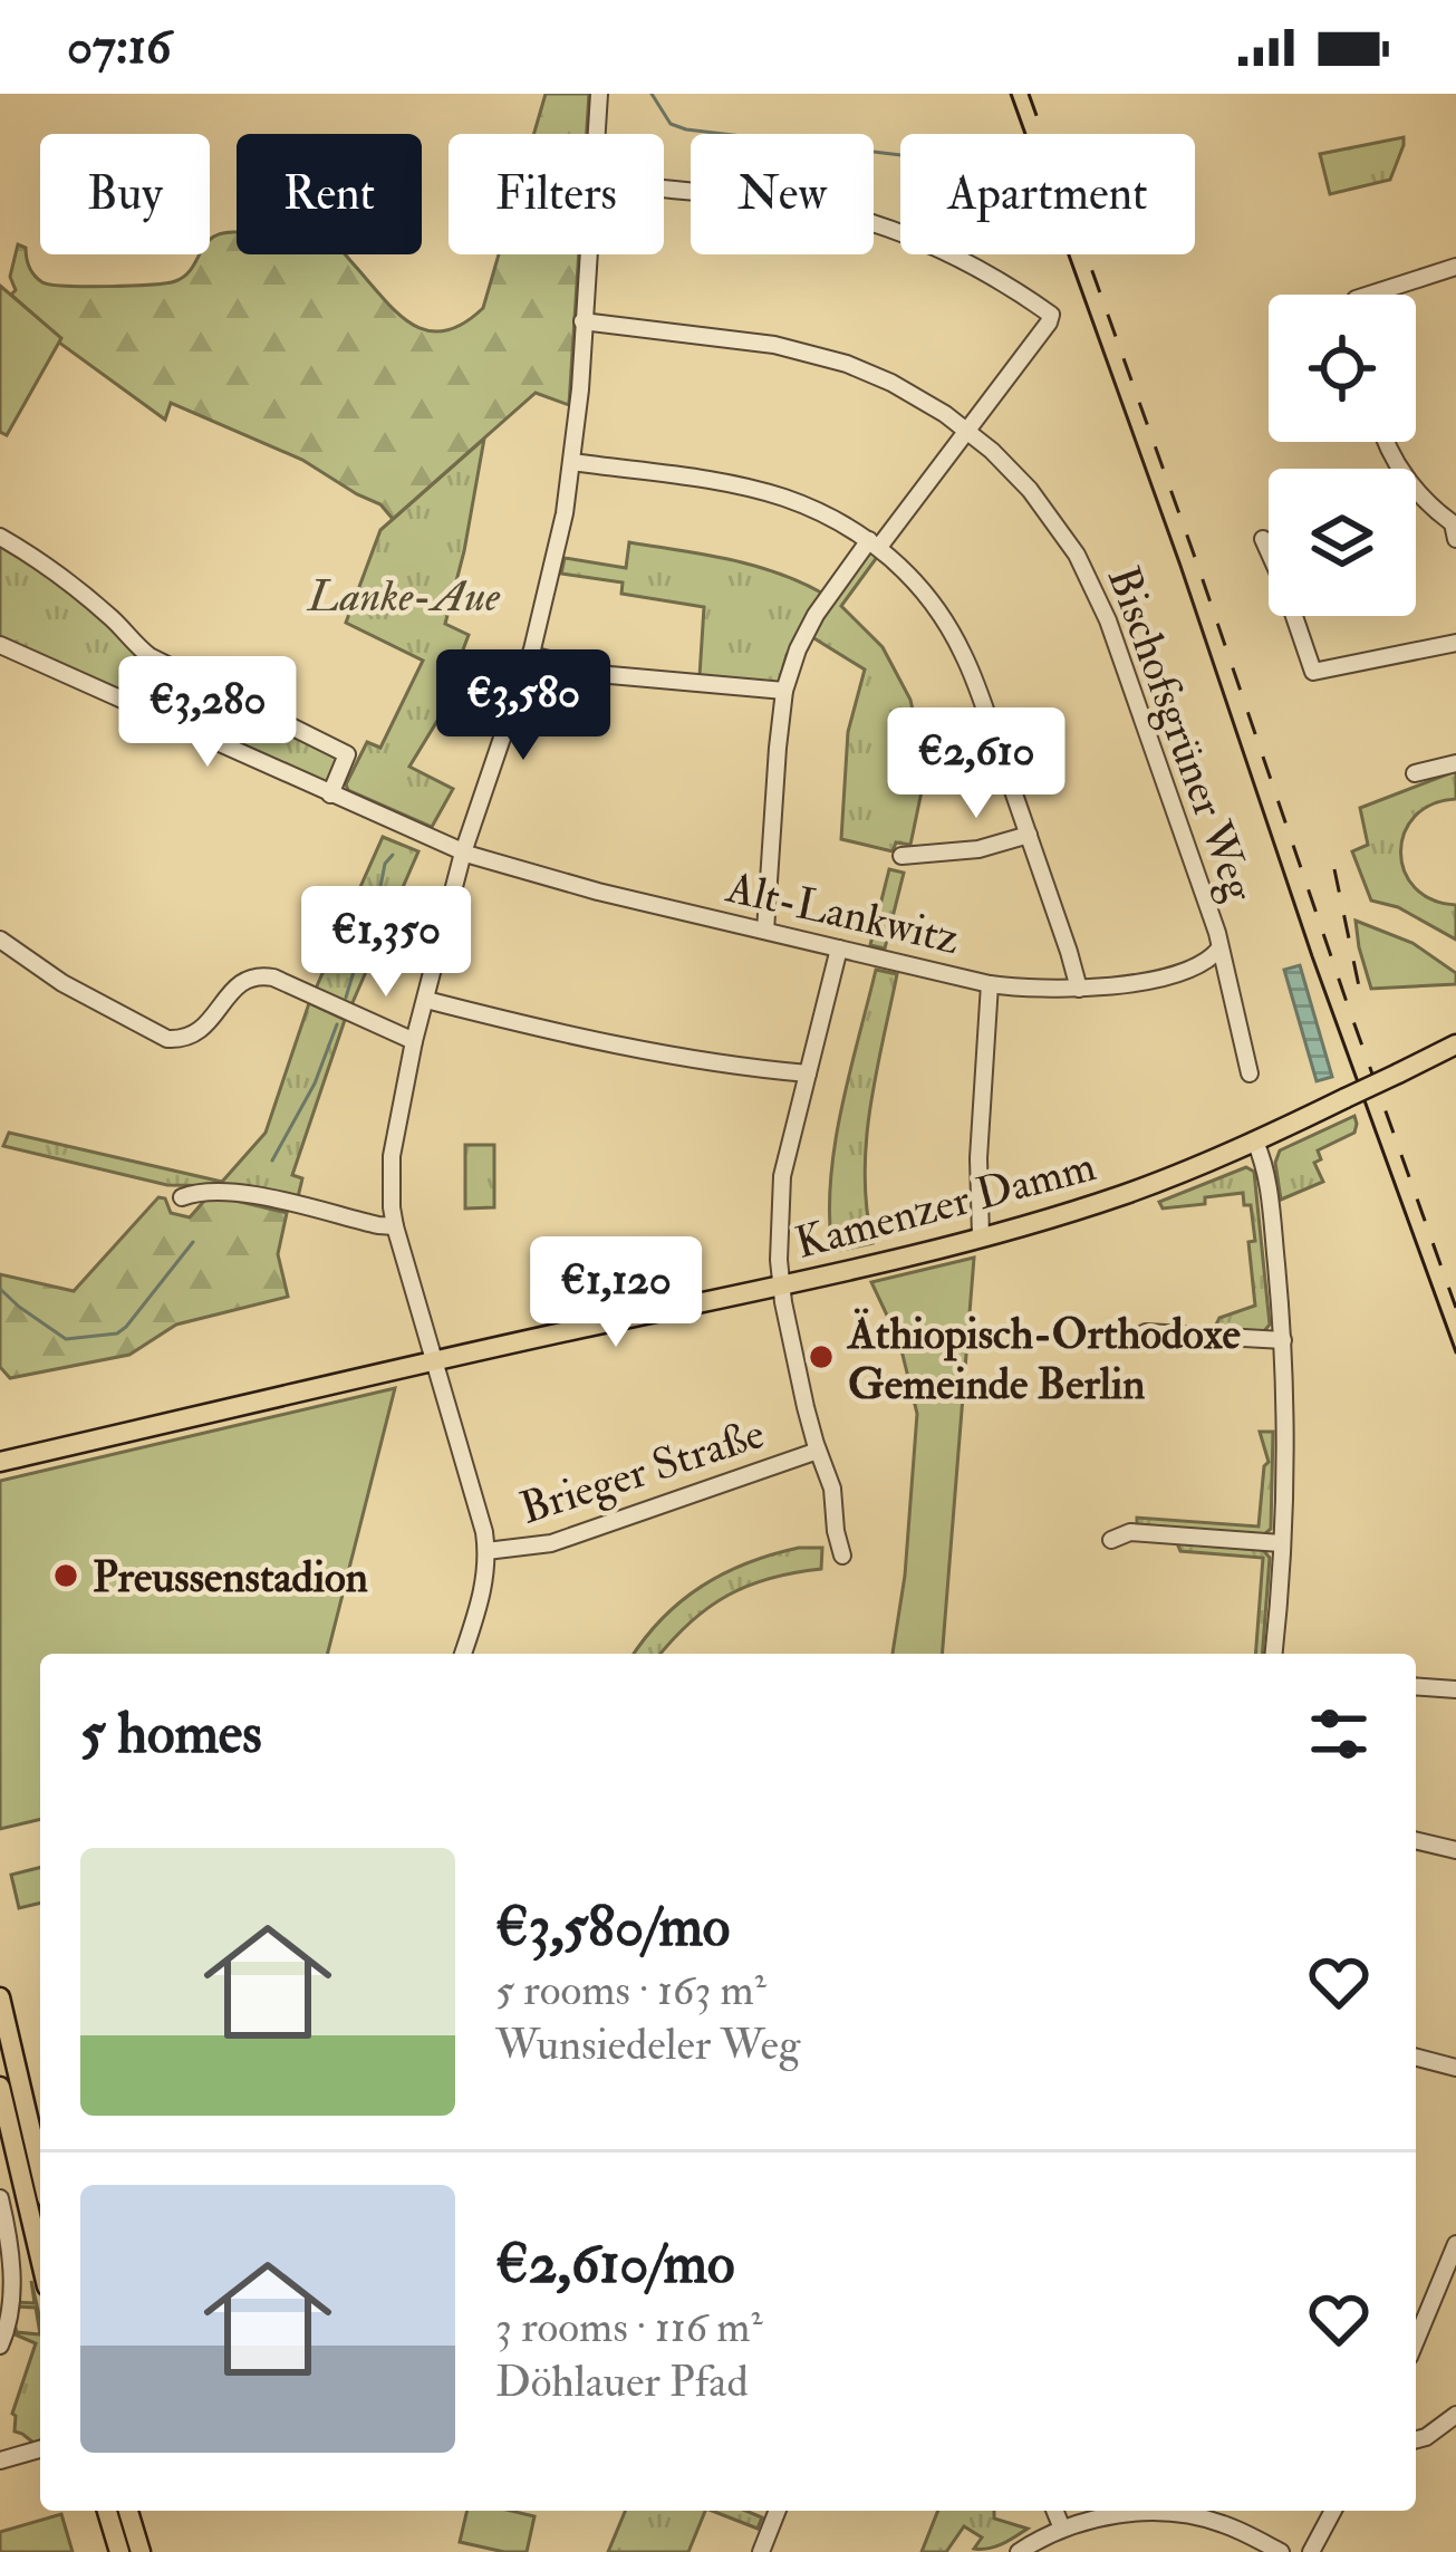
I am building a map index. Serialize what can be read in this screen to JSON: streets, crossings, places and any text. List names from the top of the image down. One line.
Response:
{"streets":{"main road":["Kamenzer Damm"],"street":["Bischofsgrüner Weg","Alt-Lankwitz","Brieger Straße"]},"crossings":[["Bischofsgrüner Weg","Alt-Lankwitz"]],"parks":["Lanke-Aue"],"places":["Äthiopisch-Orthodoxe Gemeinde Berlin","Preussenstadion"],"page":{"status":"07:16","chip":["Buy","Rent","Filters","New","Apartment"],"price":["€3,580","€3,280","€2,610","€1,350","€1,120"],"heading":"5 homes","list":[{"name":"€3,580/mo","note":"5 rooms · 163 m² · Wunsiedeler Weg"},{"name":"€2,610/mo","note":"3 rooms · 116 m² · Döhlauer Pfad"}]}}
